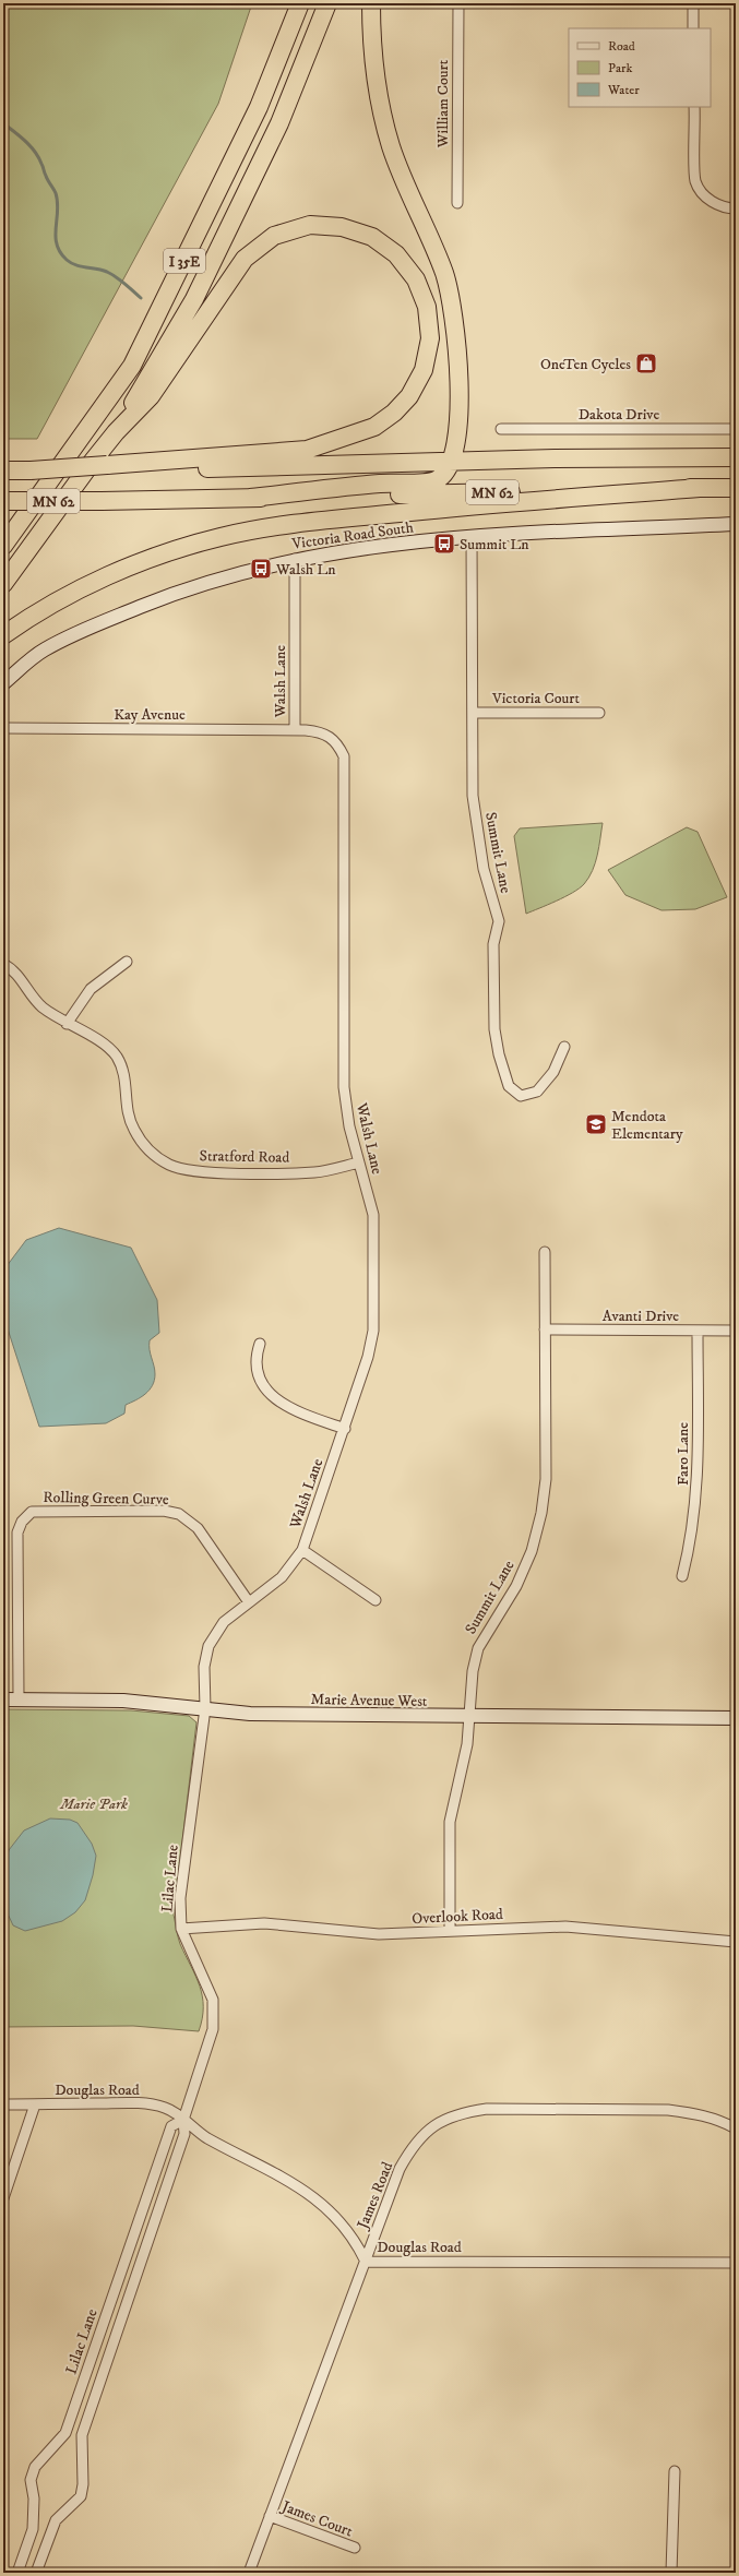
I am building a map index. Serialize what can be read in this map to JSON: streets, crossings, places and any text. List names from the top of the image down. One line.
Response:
{"streets":{"highway":["I 35E","MN 62"],"street":["William Court","Dakota Drive","Victoria Road South","Walsh Lane","Victoria Court","Kay Avenue","Summit Lane","Stratford Road","Avanti Drive","Faro Lane","Rolling Green Curve","Marie Avenue West","Lilac Lane","Overlook Road","Douglas Road","James Road","James Court"]},"crossings":[["Victoria Road South","Walsh Lane"],["Victoria Road South","Summit Lane"],["Walsh Lane","Kay Avenue"],["Walsh Lane","Stratford Road"],["Walsh Lane","Rolling Green Curve"],["Walsh Lane","Marie Avenue West"],["Walsh Lane","Lilac Lane"],["Victoria Court","Summit Lane"],["Summit Lane","Avanti Drive"],["Summit Lane","Marie Avenue West"],["Summit Lane","Overlook Road"],["Avanti Drive","Faro Lane"],["Rolling Green Curve","Marie Avenue West"],["Marie Avenue West","Lilac Lane"],["Lilac Lane","Overlook Road"],["Lilac Lane","Douglas Road"],["Douglas Road","James Road"],["James Road","James Court"]],"parks":["Marie Park"],"places":{"shop":["OneTen Cycles"],"bus stop":["Summit Ln","Walsh Ln"],"school or university":["Mendota Elementary"]},"legend":["Road","Park","Water"]}
